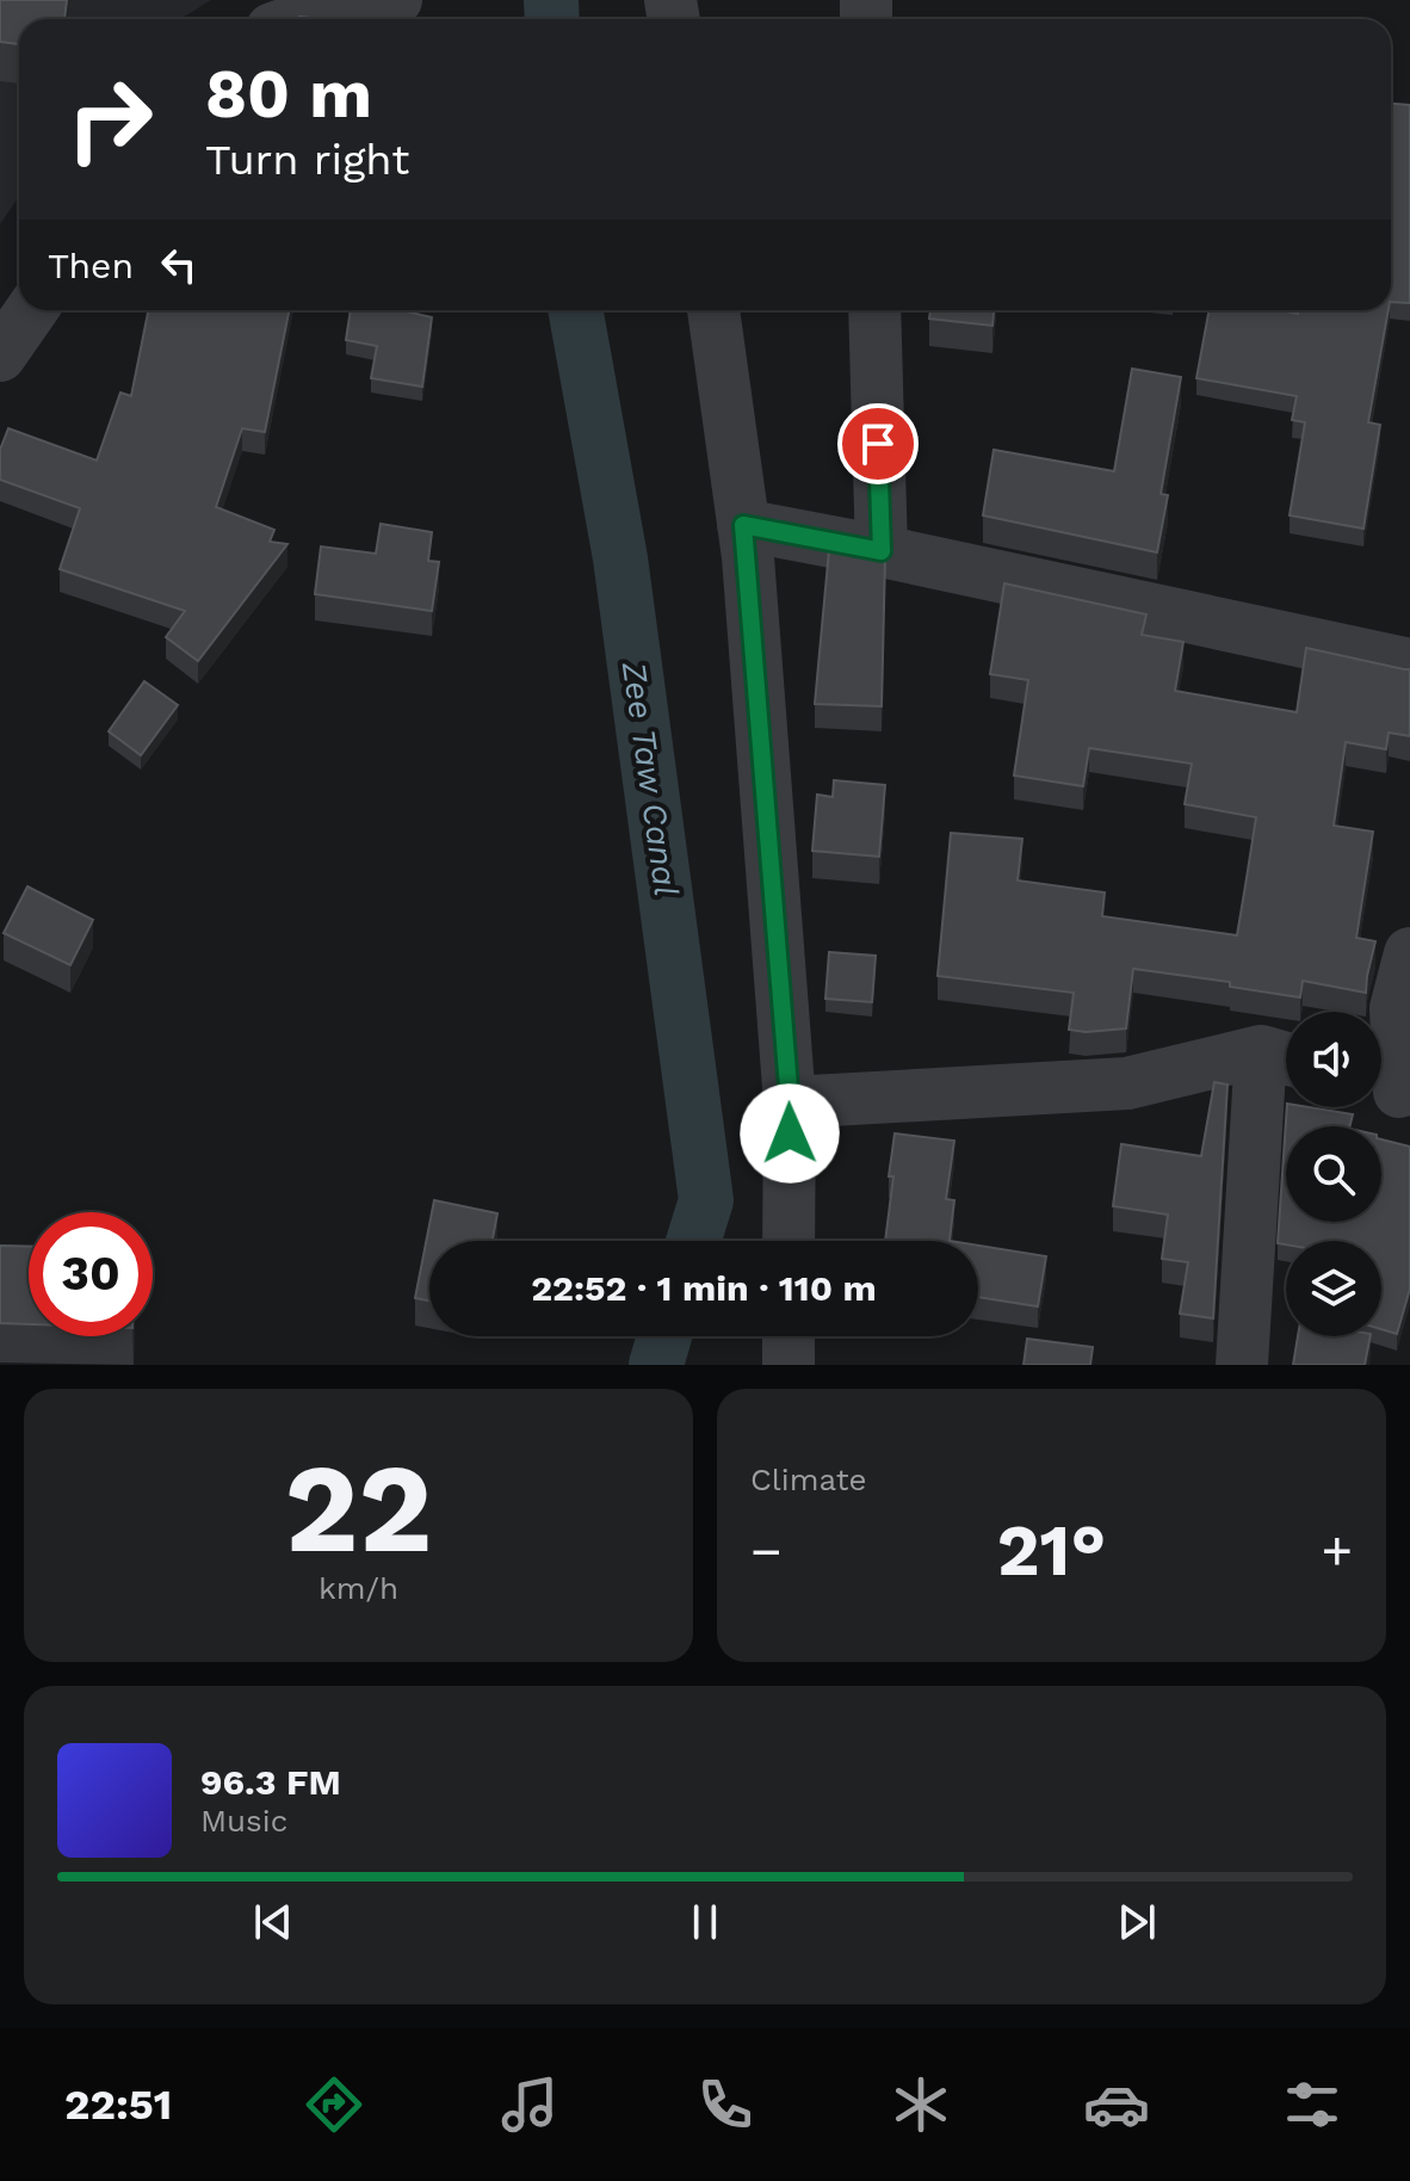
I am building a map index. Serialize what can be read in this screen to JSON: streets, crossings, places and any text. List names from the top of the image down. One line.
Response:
{"water":["Zee Taw Canal"],"page":{"turn":["80 m","Turn right"],"then":"Then","limit":"30","trip":"22:52 · 1 min · 110 m","tile":[["22","km/h"],"Climate"],"heat":["−","21°","+"],"song":["96.3 FM","Music"],"tabs":"22:51"}}
